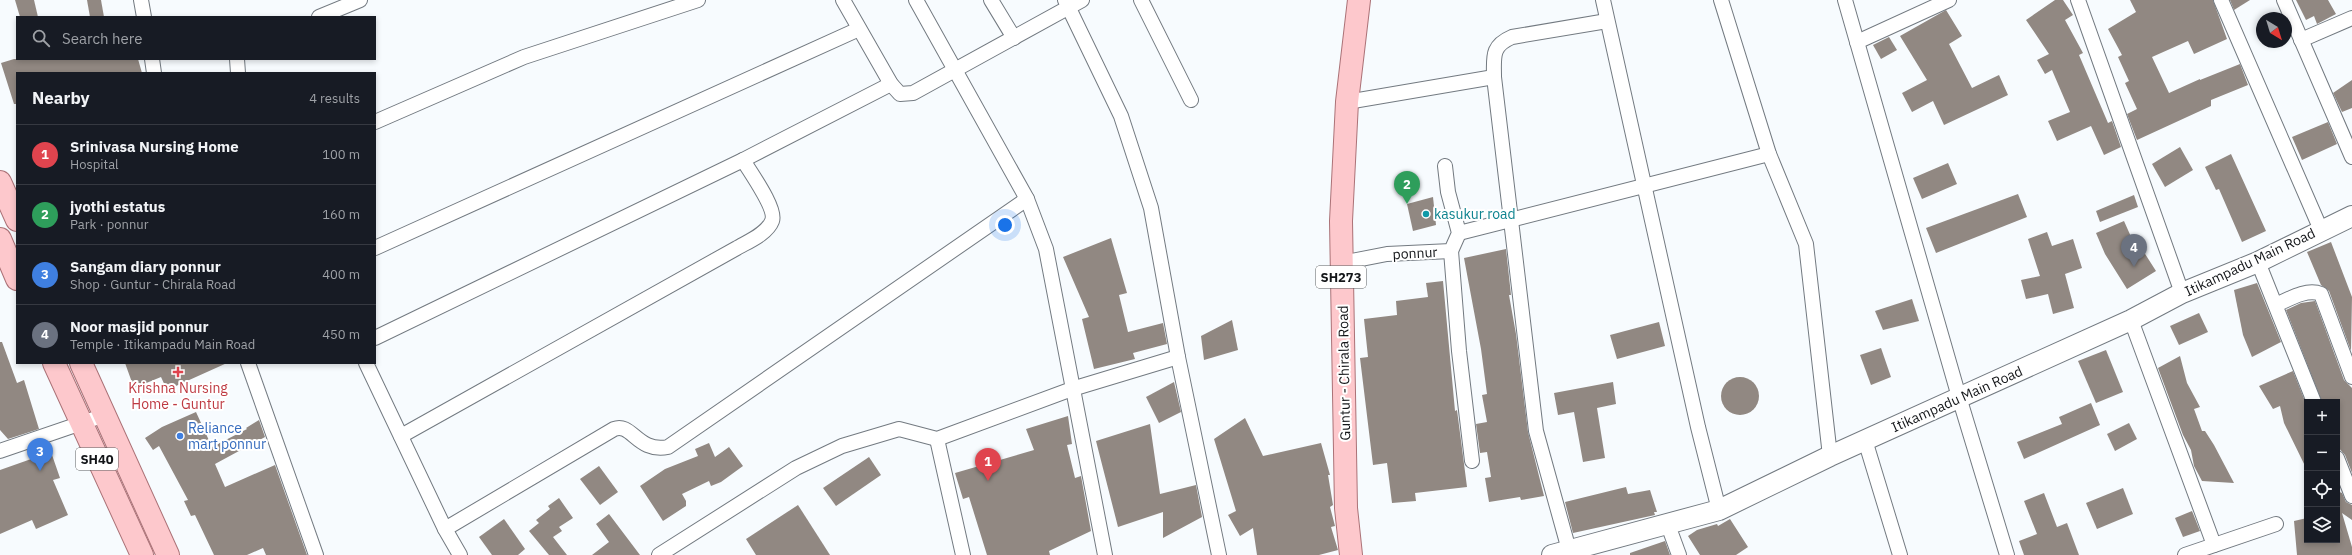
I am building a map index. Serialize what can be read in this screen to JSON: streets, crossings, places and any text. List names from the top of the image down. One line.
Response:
{"streets":{"main road":["SH273","Guntur - Chirala Road","SH40"],"street":["ponnur","Itikampadu Main Road"]},"crossings":[["ponnur","Guntur - Chirala Road"]],"places":{"other":["kasukur road","Reliance mart ponnur"],"health":["Krishna Nursing Home - Guntur"]},"north":"bottom right","page":{"search":"Search here","heading":["Nearby","4 results"],"list":[{"mark":"1","name":"Srinivasa Nursing Home","note":"Hospital","value":"100 m"},{"mark":"2","name":"jyothi estatus","note":"Park · ponnur","value":"160 m"},{"mark":"3","name":"Sangam diary ponnur","note":"Shop · Guntur - Chirala Road","value":"400 m"},{"mark":"4","name":"Noor masjid ponnur","note":"Temple · Itikampadu Main Road","value":"450 m"}],"pins":["2","4","3","1"],"map_buttons":["+","−"]}}
